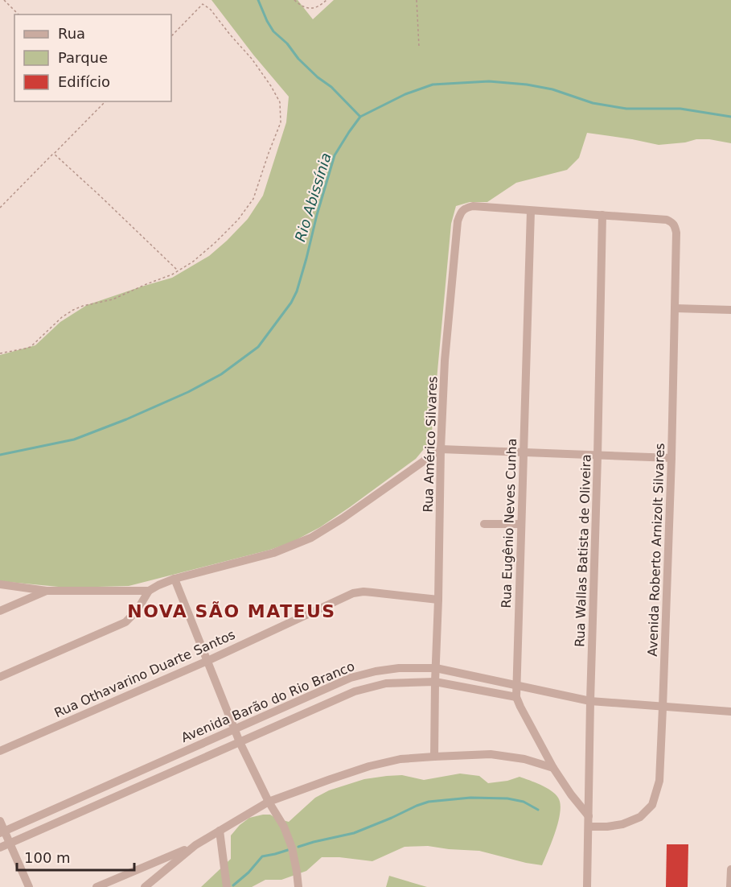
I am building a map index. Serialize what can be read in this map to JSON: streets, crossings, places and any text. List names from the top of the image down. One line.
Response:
{"streets":{"street":["Rua Américo Silvares","Rua Eugênio Neves Cunha","Avenida Roberto Arnizolt Silvares","Rua Wallas Batista de Oliveira","Rua Othavarino Duarte Santos","Avenida Barão do Rio Branco"]},"crossings":[["Rua Américo Silvares","Rua Eugênio Neves Cunha"],["Rua Américo Silvares","Rua Othavarino Duarte Santos"],["Rua Américo Silvares","Avenida Barão do Rio Branco"],["Rua Eugênio Neves Cunha","Rua Wallas Batista de Oliveira"],["Rua Eugênio Neves Cunha","Avenida Barão do Rio Branco"],["Avenida Roberto Arnizolt Silvares","Rua Wallas Batista de Oliveira"],["Avenida Roberto Arnizolt Silvares","Avenida Barão do Rio Branco"],["Rua Wallas Batista de Oliveira","Avenida Barão do Rio Branco"]],"districts":["NOVA SÃO MATEUS"],"water":["Rio Abissínia"],"legend":["Rua","Parque","Edifício"],"scale_bar":"100 m"}
